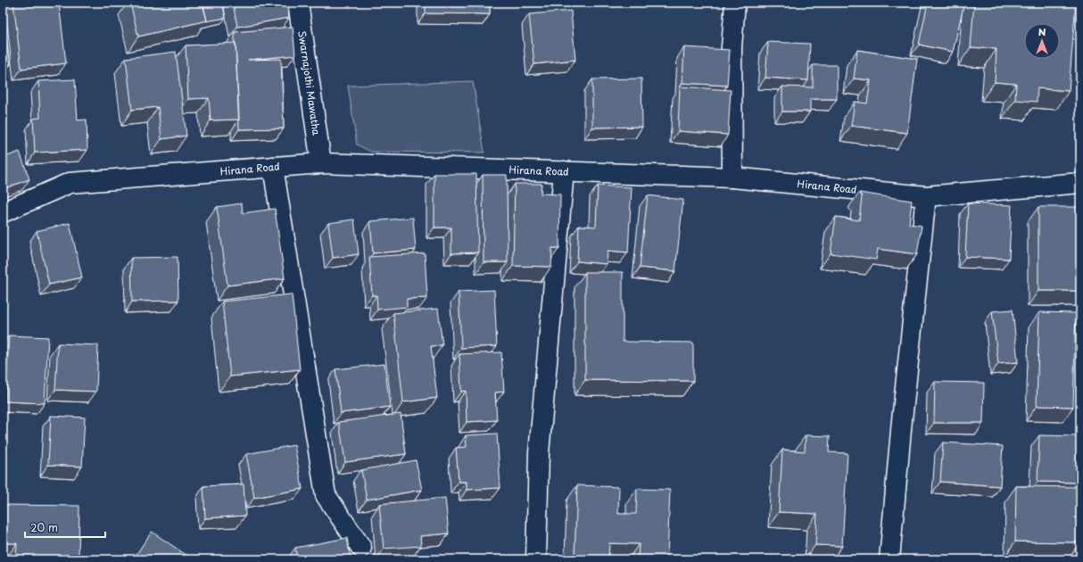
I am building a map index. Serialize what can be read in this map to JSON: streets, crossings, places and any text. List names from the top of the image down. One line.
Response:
{"streets":{"street":["Swarnajothi Mawatha","Hirana Road"]},"crossings":[["Swarnajothi Mawatha","Hirana Road"]],"scale_bar":"20 m","north":"top"}
